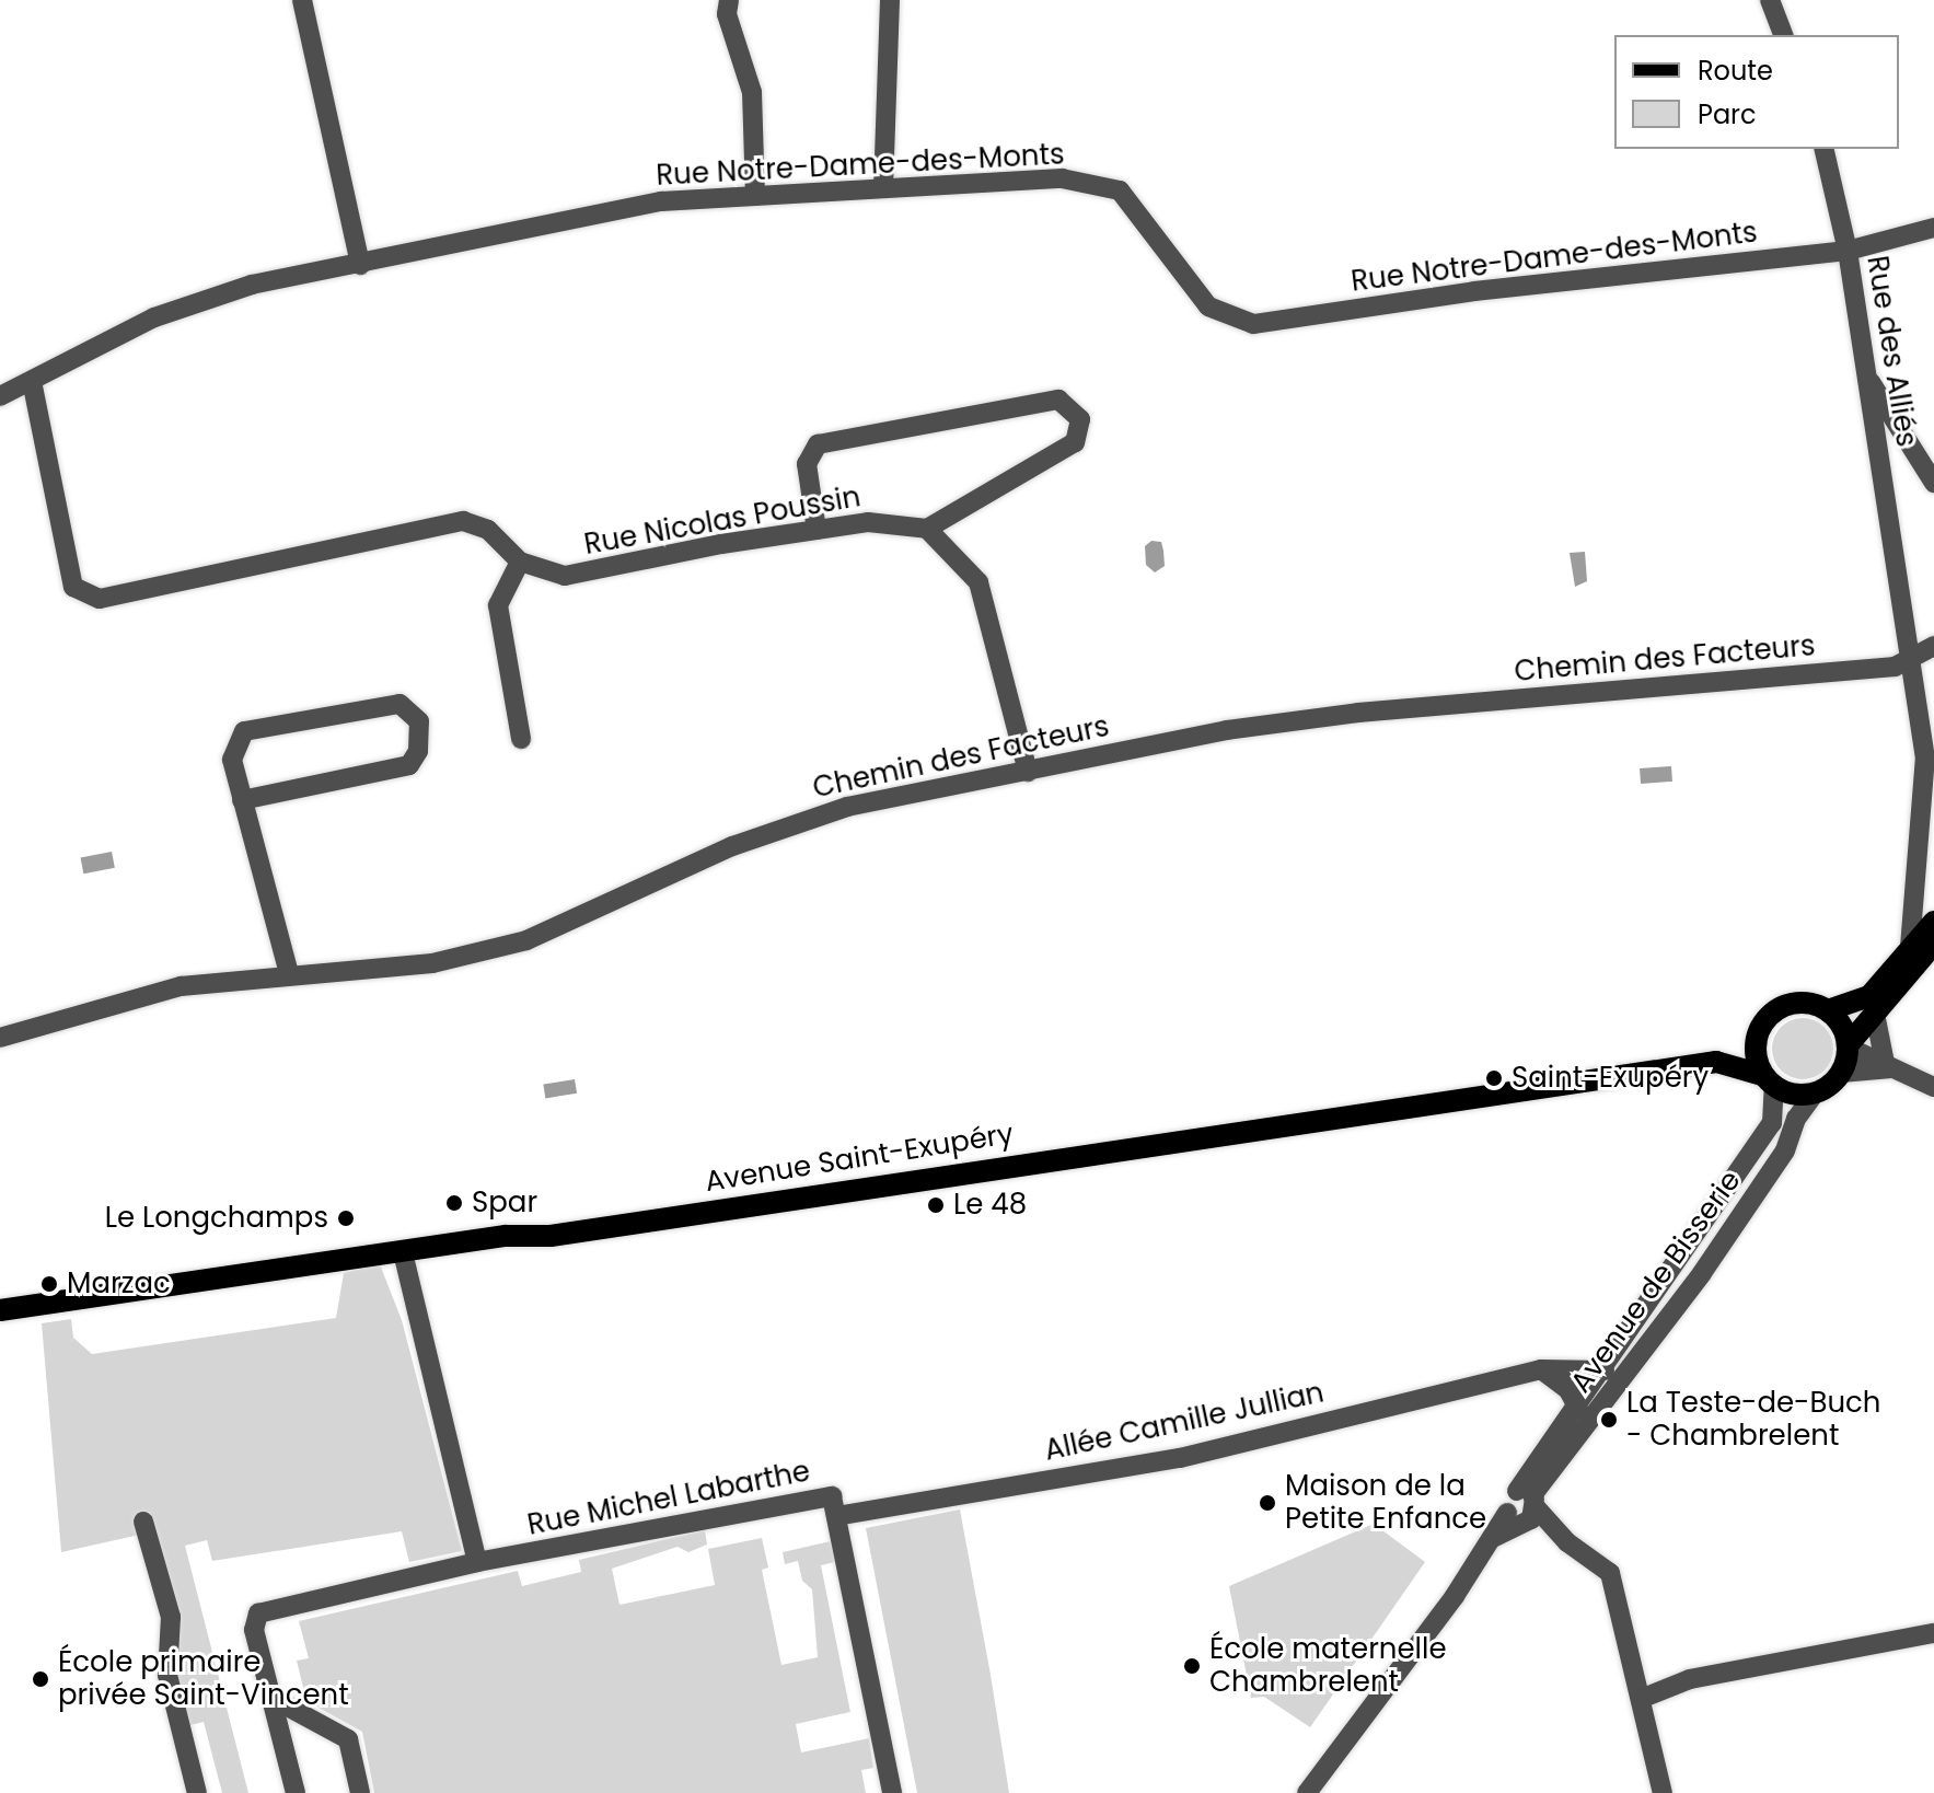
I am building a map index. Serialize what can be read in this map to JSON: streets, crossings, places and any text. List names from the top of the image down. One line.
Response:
{"streets":{"main road":["Avenue Saint-Exupéry"],"street":["Rue Notre-Dame-des-Monts","Rue des Alliés","Rue Nicolas Poussin","Chemin des Facteurs","Avenue de Bisserie","Allée Camille Jullian","Rue Michel Labarthe"]},"crossings":[["Rue Notre-Dame-des-Monts","Rue des Alliés"],["Rue Notre-Dame-des-Monts","Rue Nicolas Poussin"],["Rue des Alliés","Chemin des Facteurs"],["Avenue Saint-Exupéry","Avenue de Bisserie"],["Avenue de Bisserie","Allée Camille Jullian"],["Allée Camille Jullian","Rue Michel Labarthe"]],"places":["Saint-Exupéry","Spar","Le 48","Le Longchamps","Marzac","La Teste-de-Buch - Chambrelent","Maison de la Petite Enfance","École maternelle Chambrelent","École primaire privée Saint-Vincent"],"legend":["Route","Parc"]}
